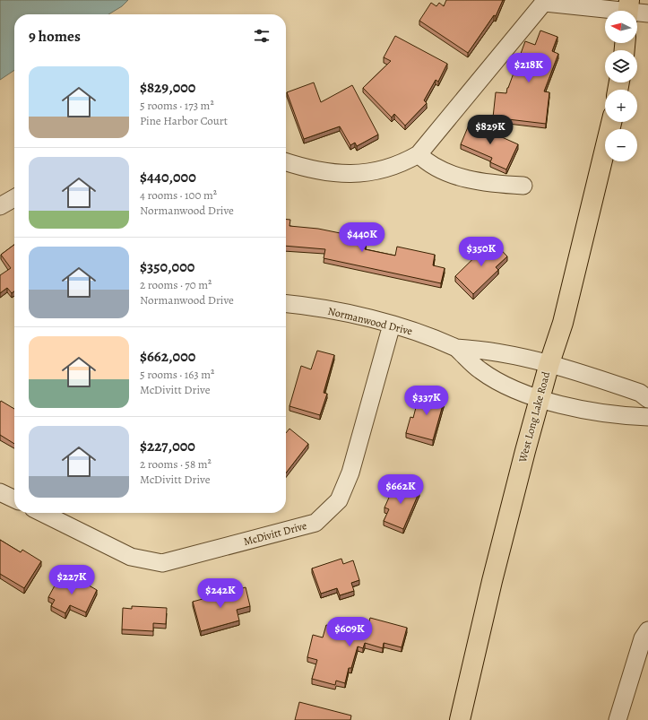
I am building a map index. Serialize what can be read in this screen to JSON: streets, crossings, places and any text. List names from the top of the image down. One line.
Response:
{"streets":{"main road":["West Long Lake Road"],"street":["Normanwood Drive","McDivitt Drive"]},"crossings":[["Normanwood Drive","West Long Lake Road"],["Normanwood Drive","McDivitt Drive"]],"north":"left","page":{"map_buttons":["+","−"],"heading":"9 homes","price":["$218K","$829K","$440K","$350K","$337K","$662K","$227K","$242K","$609K"],"list":[{"name":"$829,000","note":"5 rooms · 173 m² · Pine Harbor Court"},{"name":"$440,000","note":"4 rooms · 100 m² · Normanwood Drive"},{"name":"$350,000","note":"2 rooms · 70 m² · Normanwood Drive"},{"name":"$662,000","note":"5 rooms · 163 m² · McDivitt Drive"},{"name":"$227,000","note":"2 rooms · 58 m² · McDivitt Drive"}]}}
